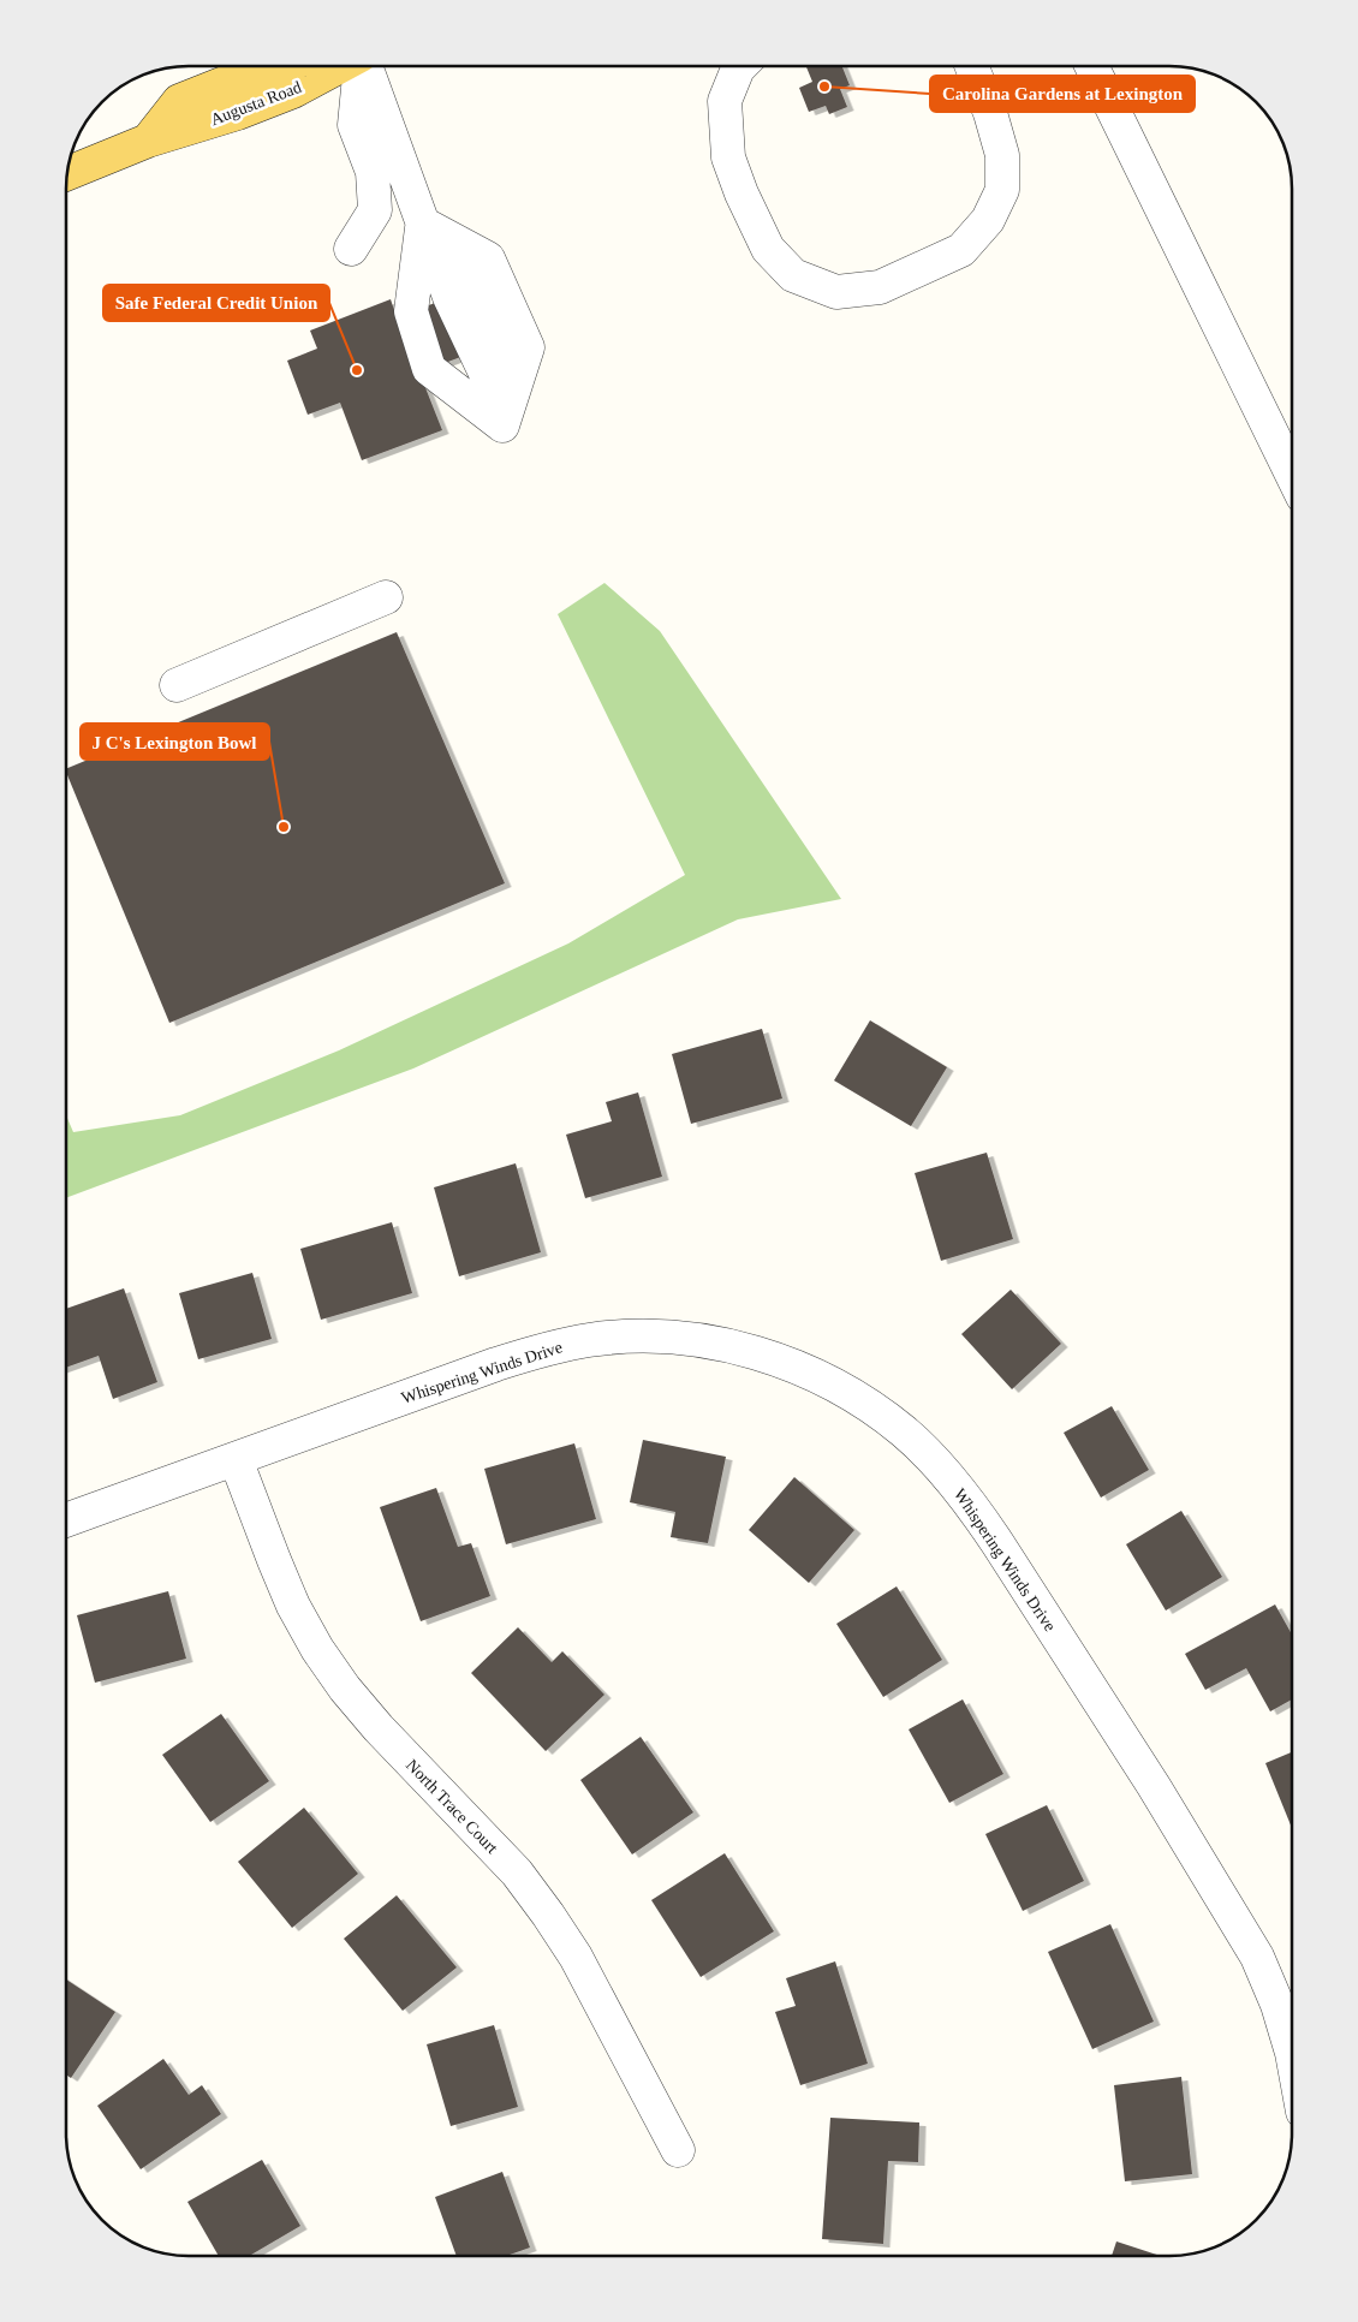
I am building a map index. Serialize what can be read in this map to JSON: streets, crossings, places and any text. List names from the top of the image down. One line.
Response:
{"streets":{"main road":["Augusta Road"],"street":["Whispering Winds Drive","North Trace Court"]},"crossings":[["Whispering Winds Drive","North Trace Court"]],"places":["Carolina Gardens at Lexington","Safe Federal Credit Union","J C's Lexington Bowl"]}
